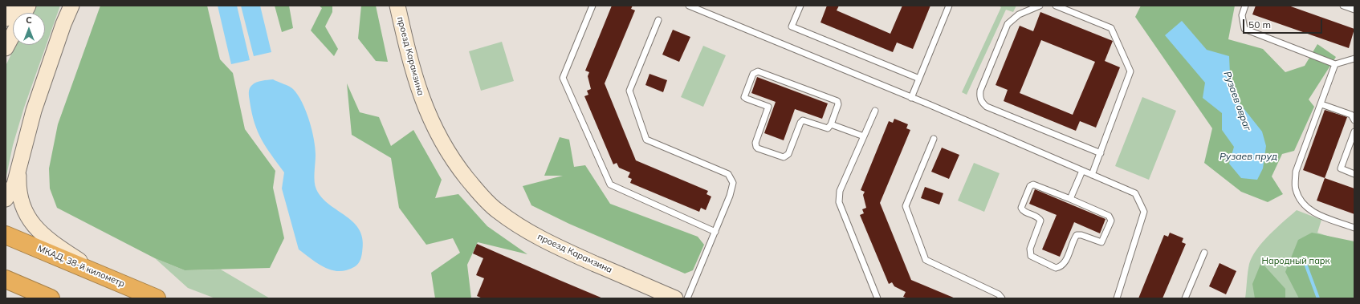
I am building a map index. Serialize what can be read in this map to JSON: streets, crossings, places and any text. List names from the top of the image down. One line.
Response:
{"streets":{"highway":["МКАД, 38-й километр"],"main road":["проезд Карамзина"]},"water":["Рузаев овраг","Рузаев пруд"],"parks":["Народный парк"],"scale_bar":"50 m","north":"top"}
